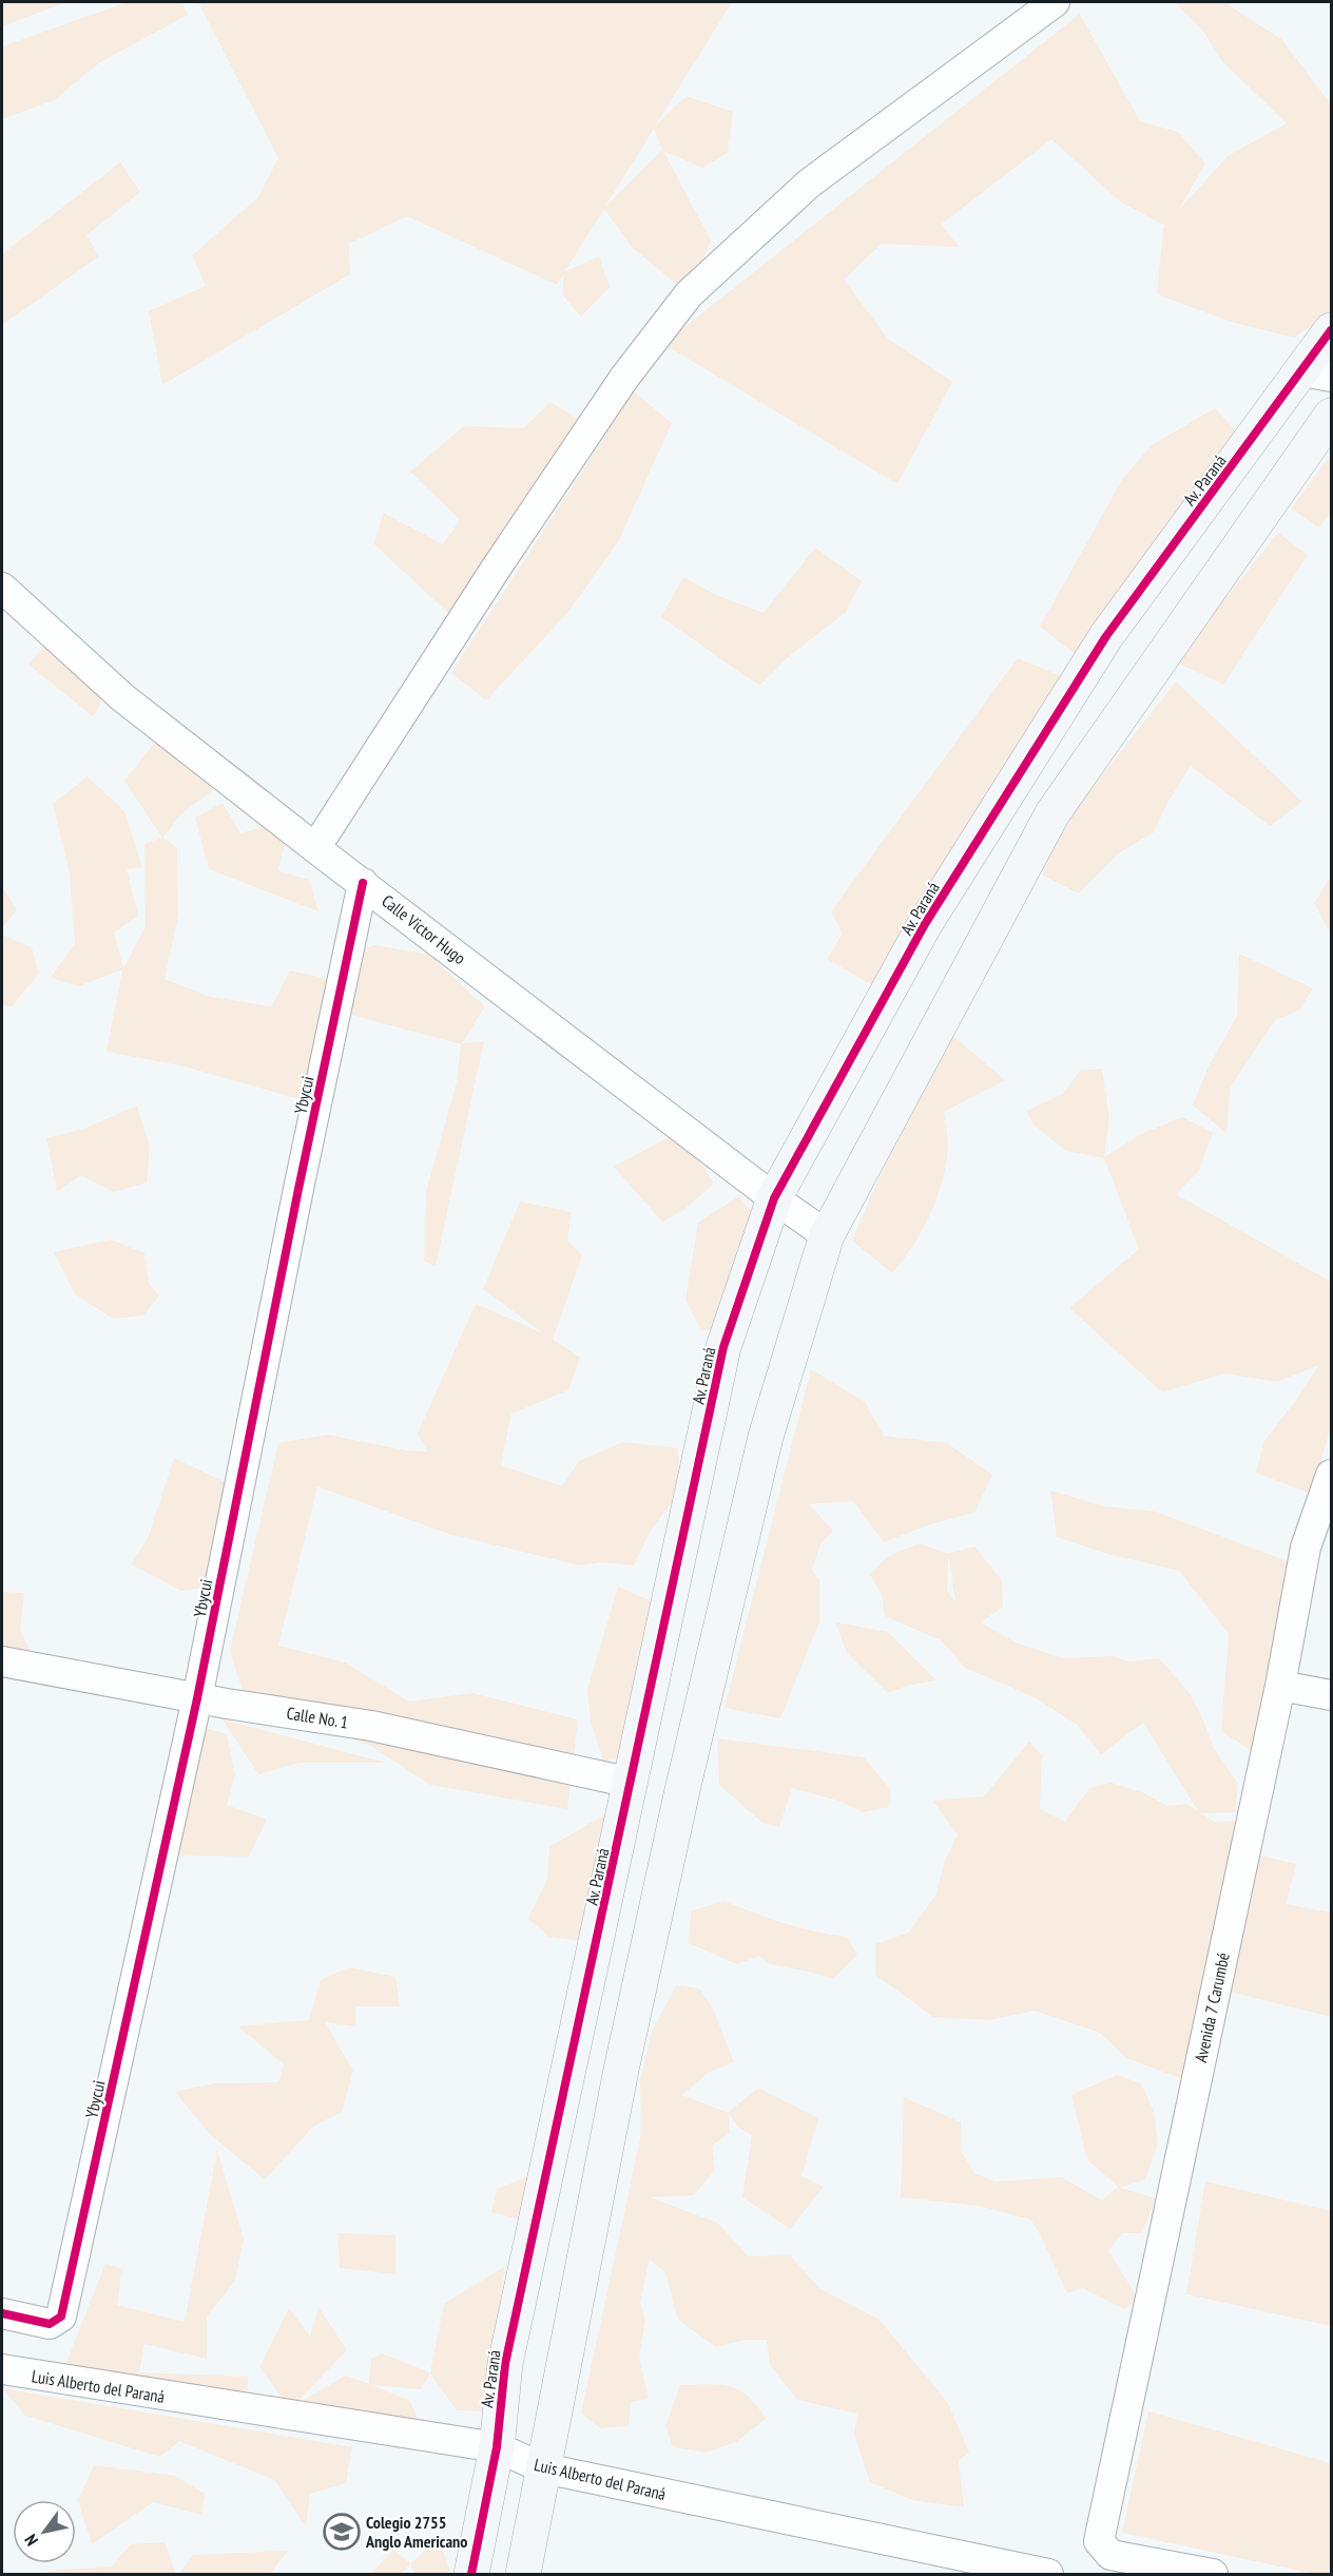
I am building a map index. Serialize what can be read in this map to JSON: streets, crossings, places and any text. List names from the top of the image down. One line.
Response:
{"streets":{"street":["Av. Paraná","Calle Victor Hugo","Ybycui","Calle No. 1","Avenida 7 Carumbé","Luis Alberto del Paraná"]},"crossings":[["Av. Paraná","Calle Victor Hugo"],["Av. Paraná","Calle No. 1"],["Av. Paraná","Luis Alberto del Paraná"],["Calle Victor Hugo","Ybycui"],["Ybycui","Calle No. 1"]],"places":{"school or university":["Colegio 2755 Anglo Americano"]},"north":"bottom left"}
